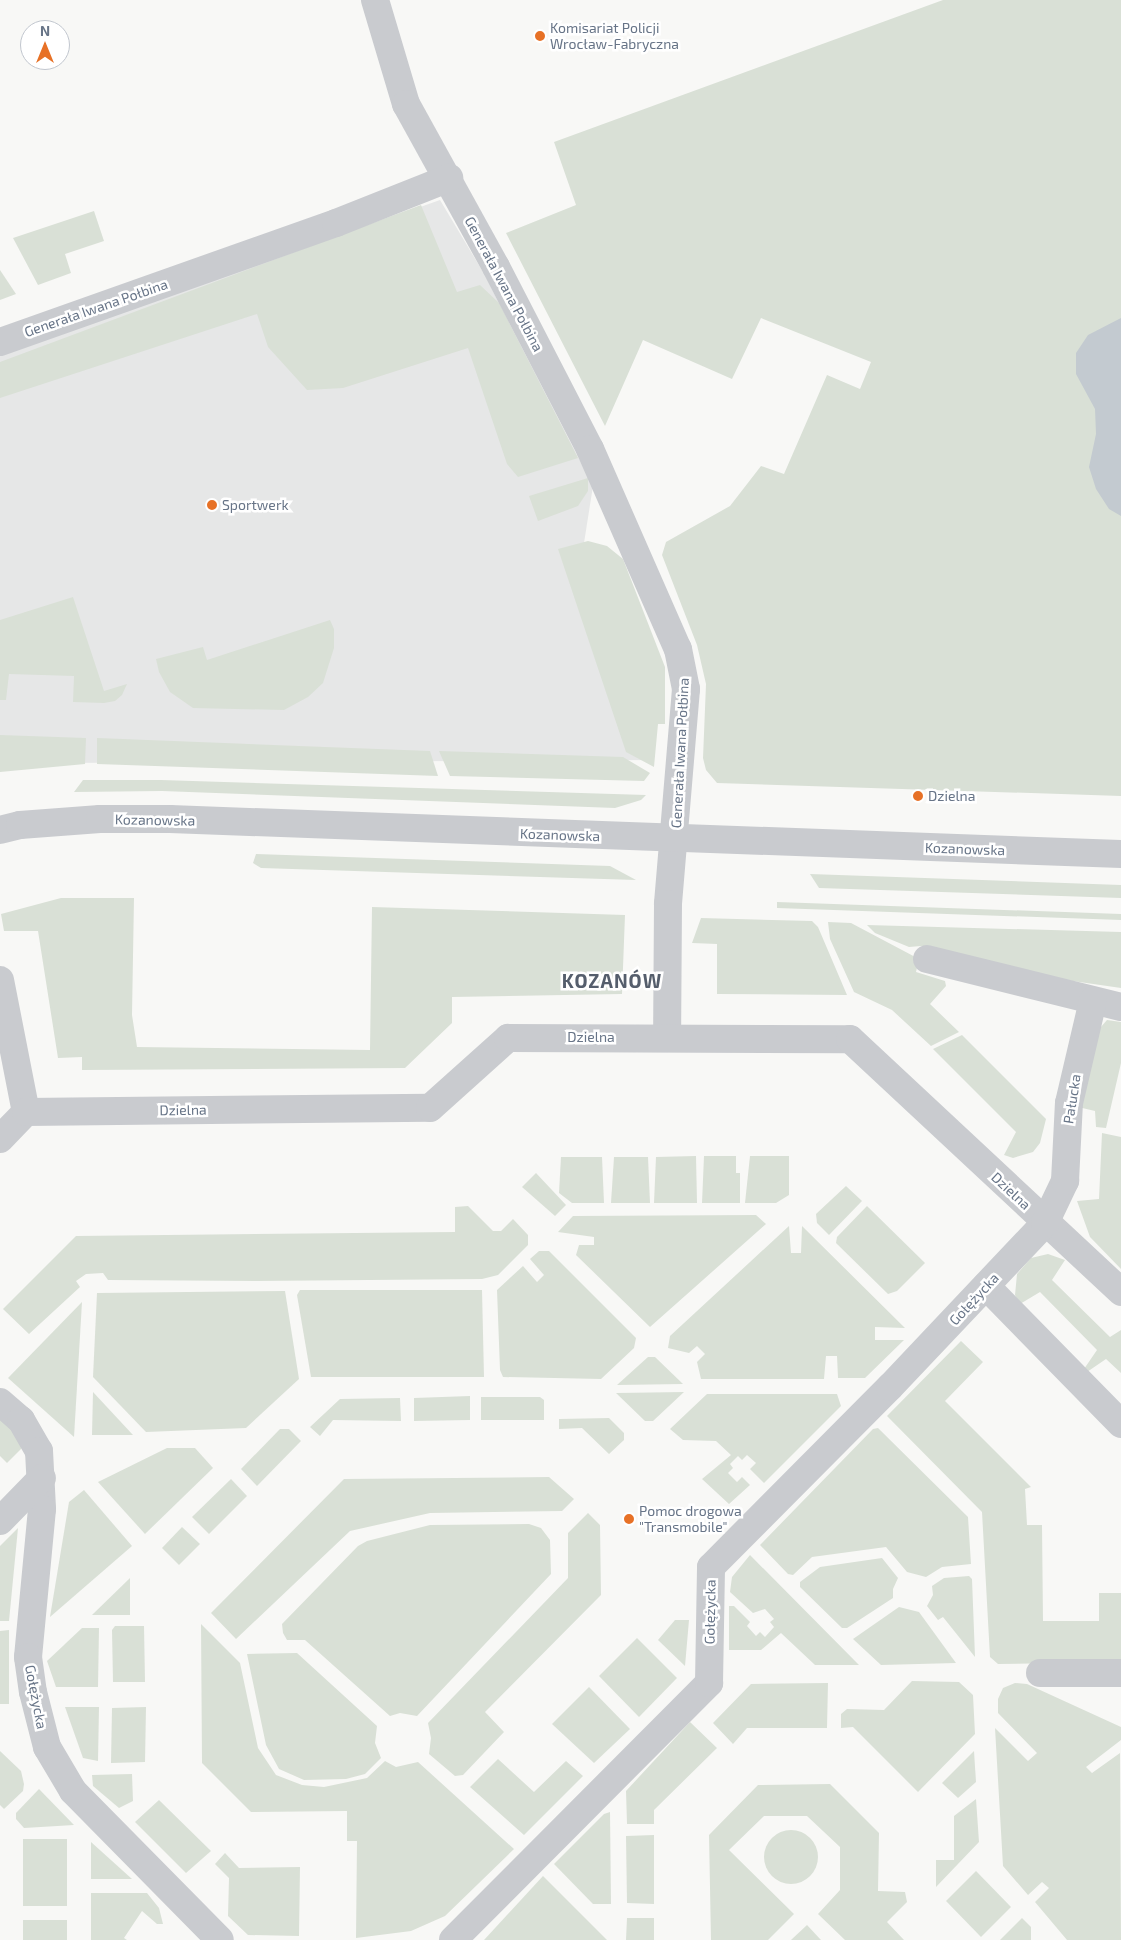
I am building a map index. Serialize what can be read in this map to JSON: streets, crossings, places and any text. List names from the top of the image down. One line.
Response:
{"streets":{"street":["Generała Iwana Połbina","Kozanowska","Dzielna","Pałucka","Gołężycka"]},"crossings":[["Generała Iwana Połbina","Kozanowska"],["Generała Iwana Połbina","Dzielna"],["Dzielna","Pałucka"],["Dzielna","Gołężycka"],["Pałucka","Gołężycka"]],"districts":["KOZANÓW"],"places":["Komisariat Policji Wrocław-Fabryczna","Sportwerk","Dzielna","Pomoc drogowa \"Transmobile\""],"north":"top"}
